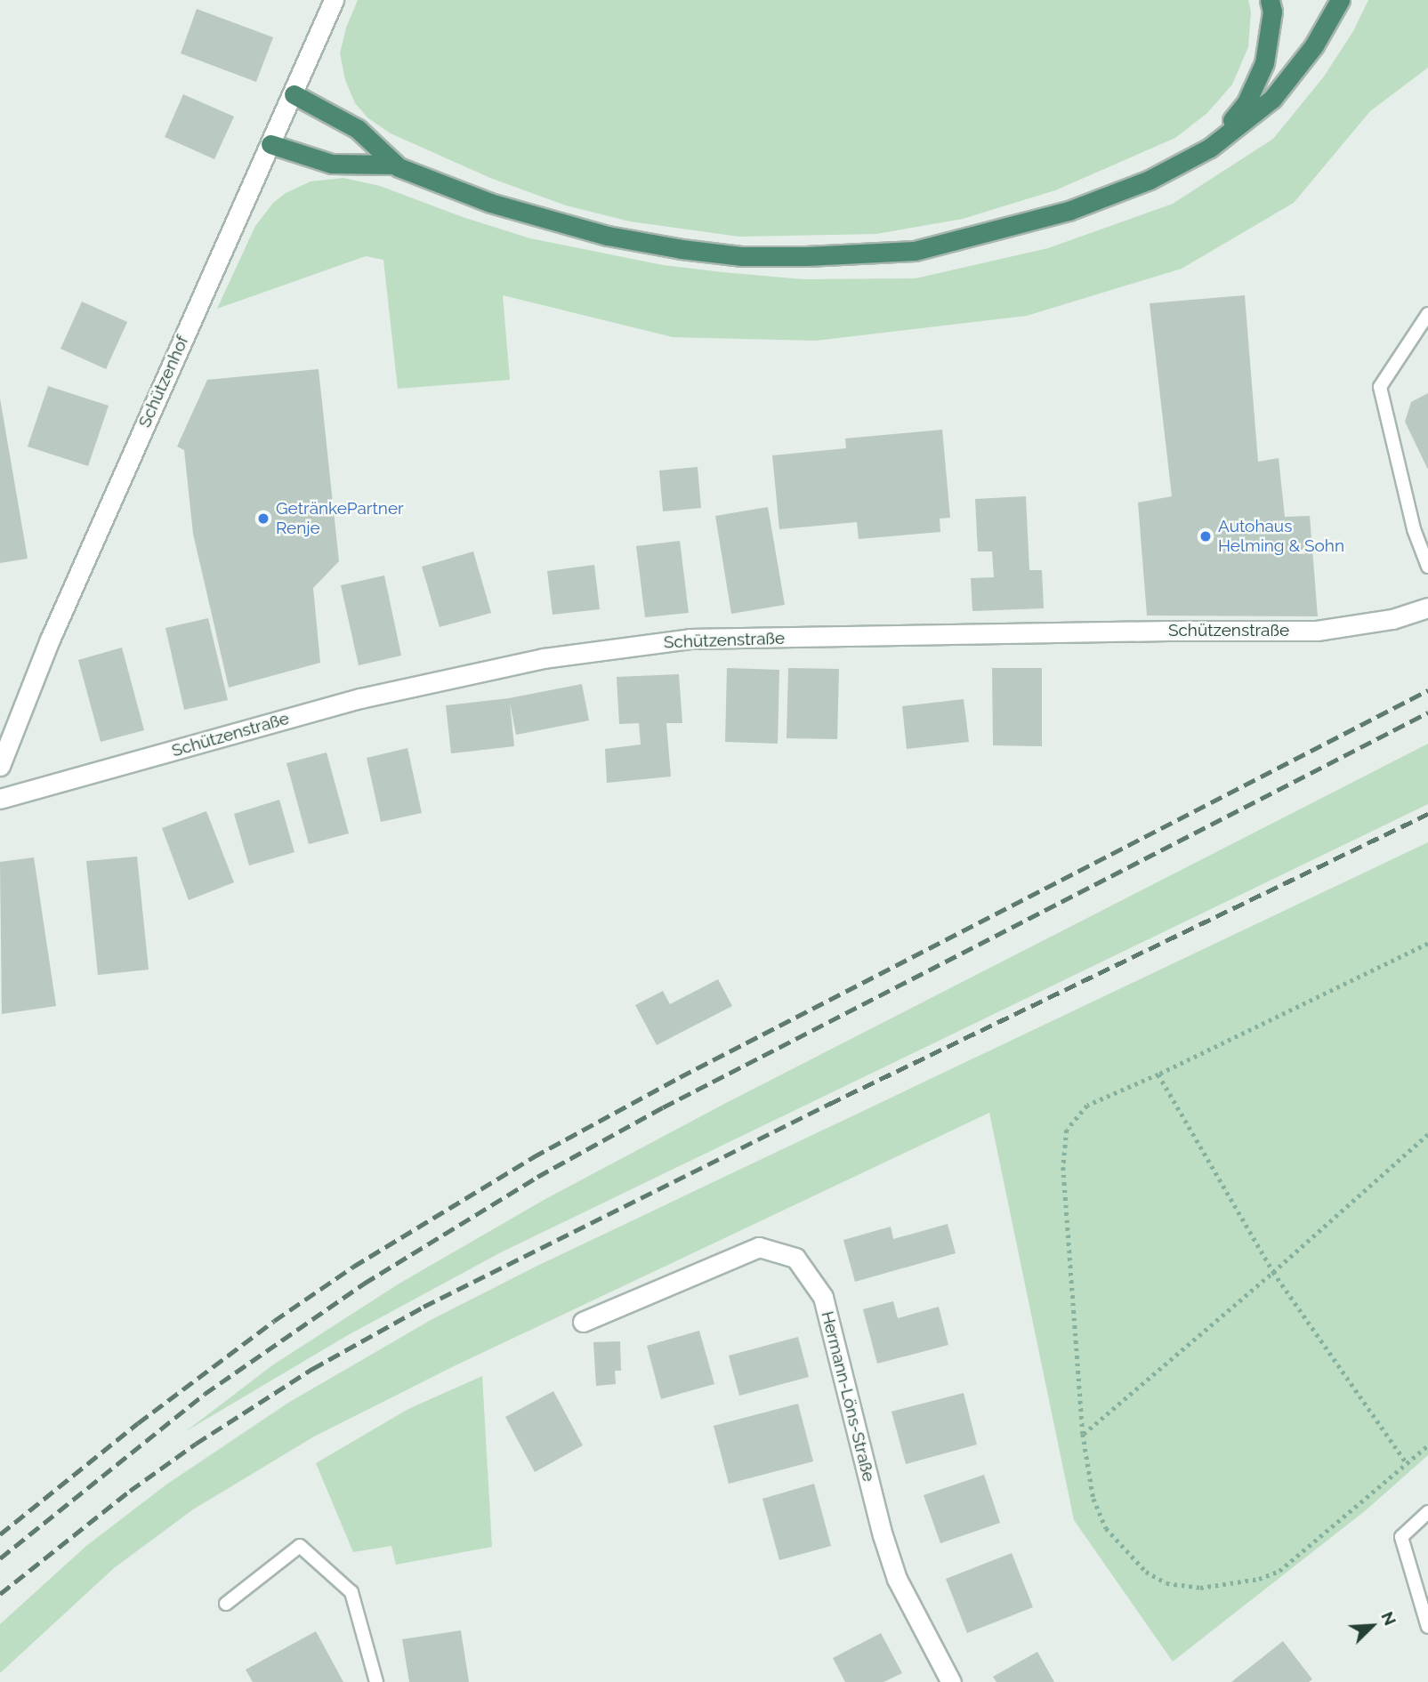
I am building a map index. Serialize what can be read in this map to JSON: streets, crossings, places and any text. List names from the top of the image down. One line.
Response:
{"streets":{"street":["Schützenhof","Schützenstraße","Hermann-Löns-Straße"]},"places":["GetränkePartner Renje","Autohaus Helming & Sohn"],"north":"top right"}
